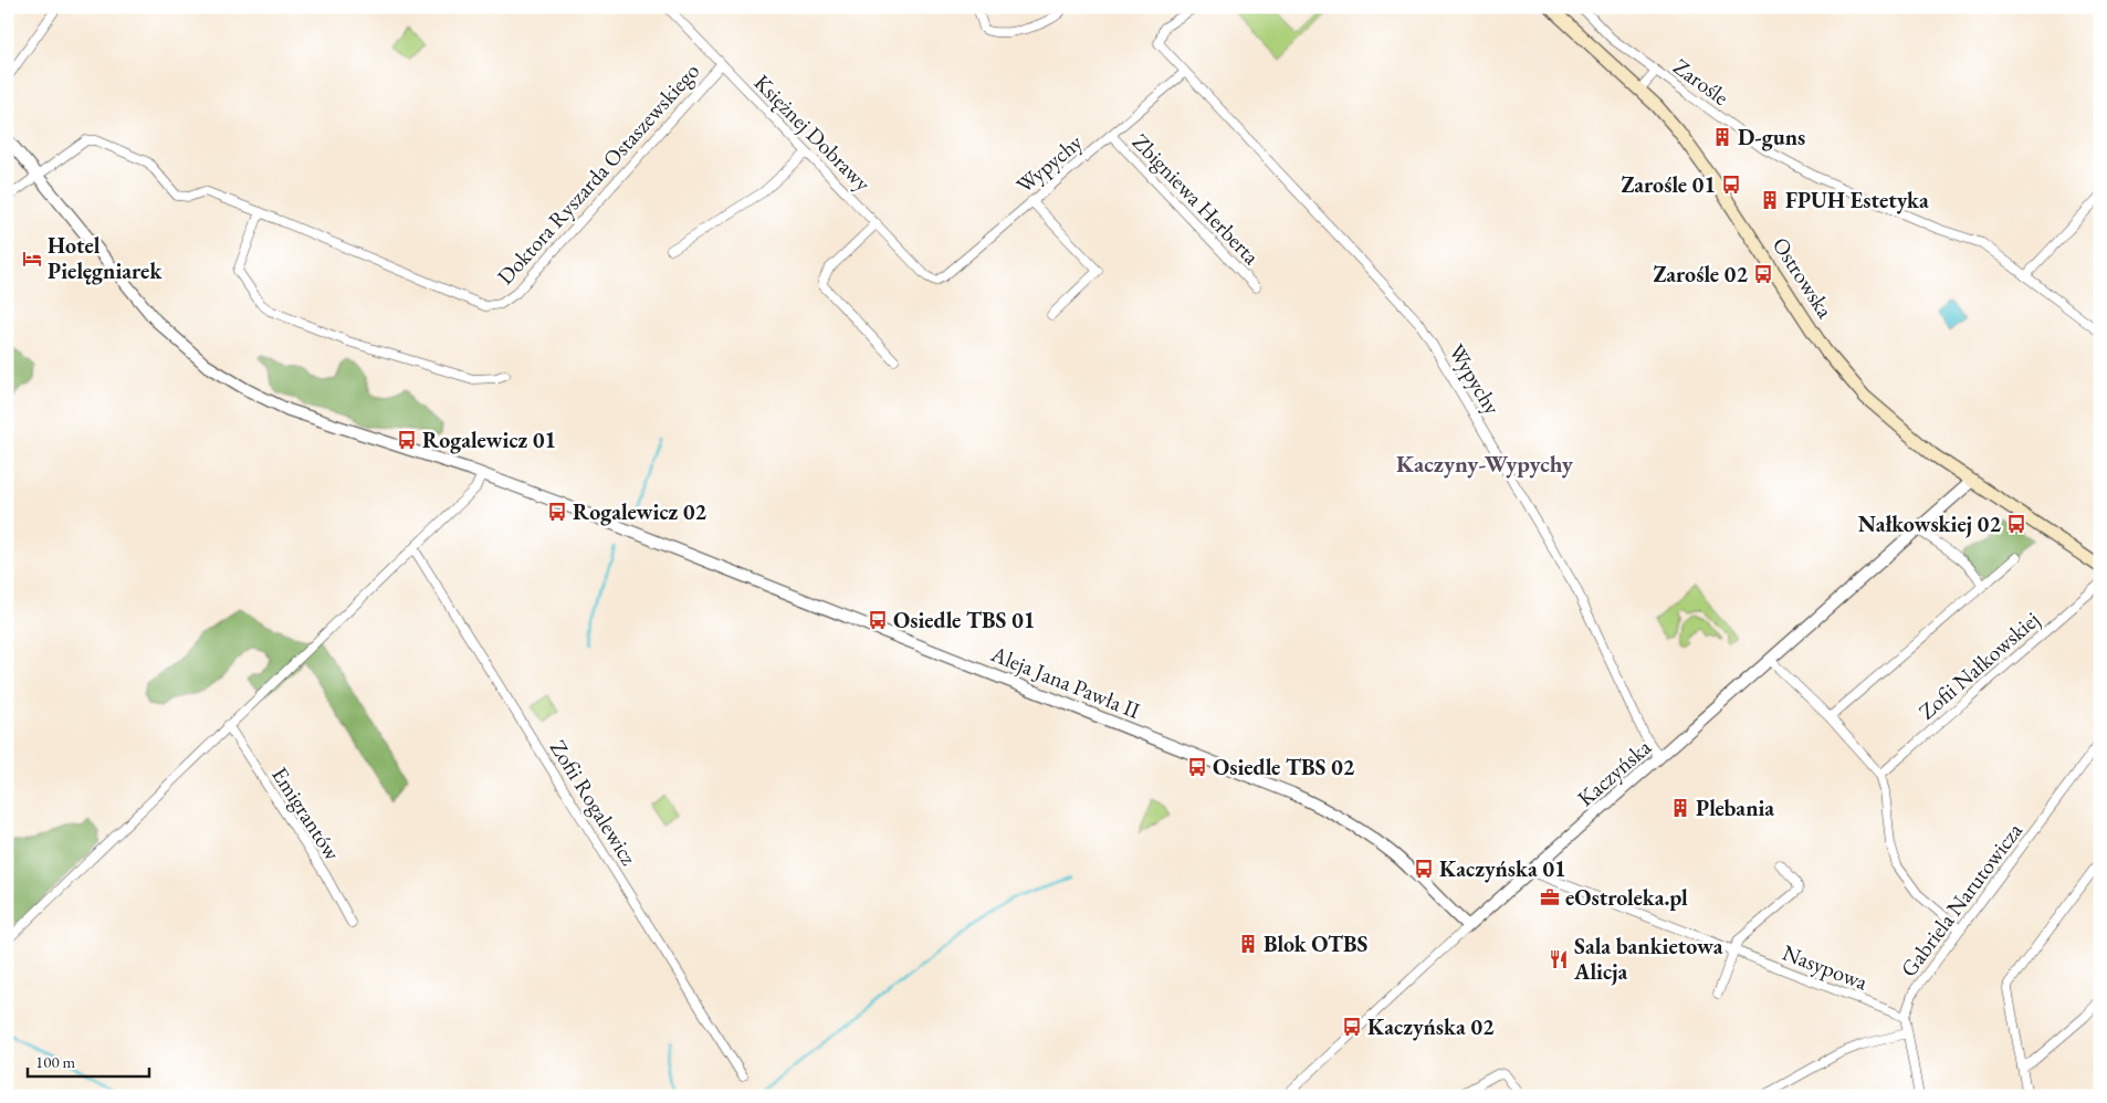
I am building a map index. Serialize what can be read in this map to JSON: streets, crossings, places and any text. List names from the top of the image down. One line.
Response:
{"streets":{"main road":["Ostrowska"],"street":["Zarośle","Księżnej Dobrawy","Wypychy","Doktora Ryszarda Ostaszewskiego","Zbigniewa Herberta","Zofii Nałkowskiej","Aleja Jana Pawła II","Kaczyńska","Zofii Rogalewicz","Emigrantów","Gabriela Narutowicza","Nasypowa"]},"crossings":[["Zarośle","Ostrowska"],["Księżnej Dobrawy","Wypychy"],["Księżnej Dobrawy","Doktora Ryszarda Ostaszewskiego"],["Wypychy","Zbigniewa Herberta"],["Wypychy","Kaczyńska"],["Ostrowska","Kaczyńska"],["Aleja Jana Pawła II","Kaczyńska"],["Kaczyńska","Nasypowa"],["Gabriela Narutowicza","Nasypowa"]],"districts":["Kaczyny-Wypychy"],"places":{"building":["D-guns","FPUH Estetyka","Plebania","Blok OTBS"],"bus stop":["Zarośle 01","Zarośle 02","Rogalewicz 01","Rogalewicz 02","Nałkowskiej 02","Osiedle TBS 01","Osiedle TBS 02","Kaczyńska 01","Kaczyńska 02"],"hotel":["Hotel Pielęgniarek"],"office":["eOstroleka.pl"],"restaurant":["Sala bankietowa Alicja"]},"scale_bar":"100 m"}
